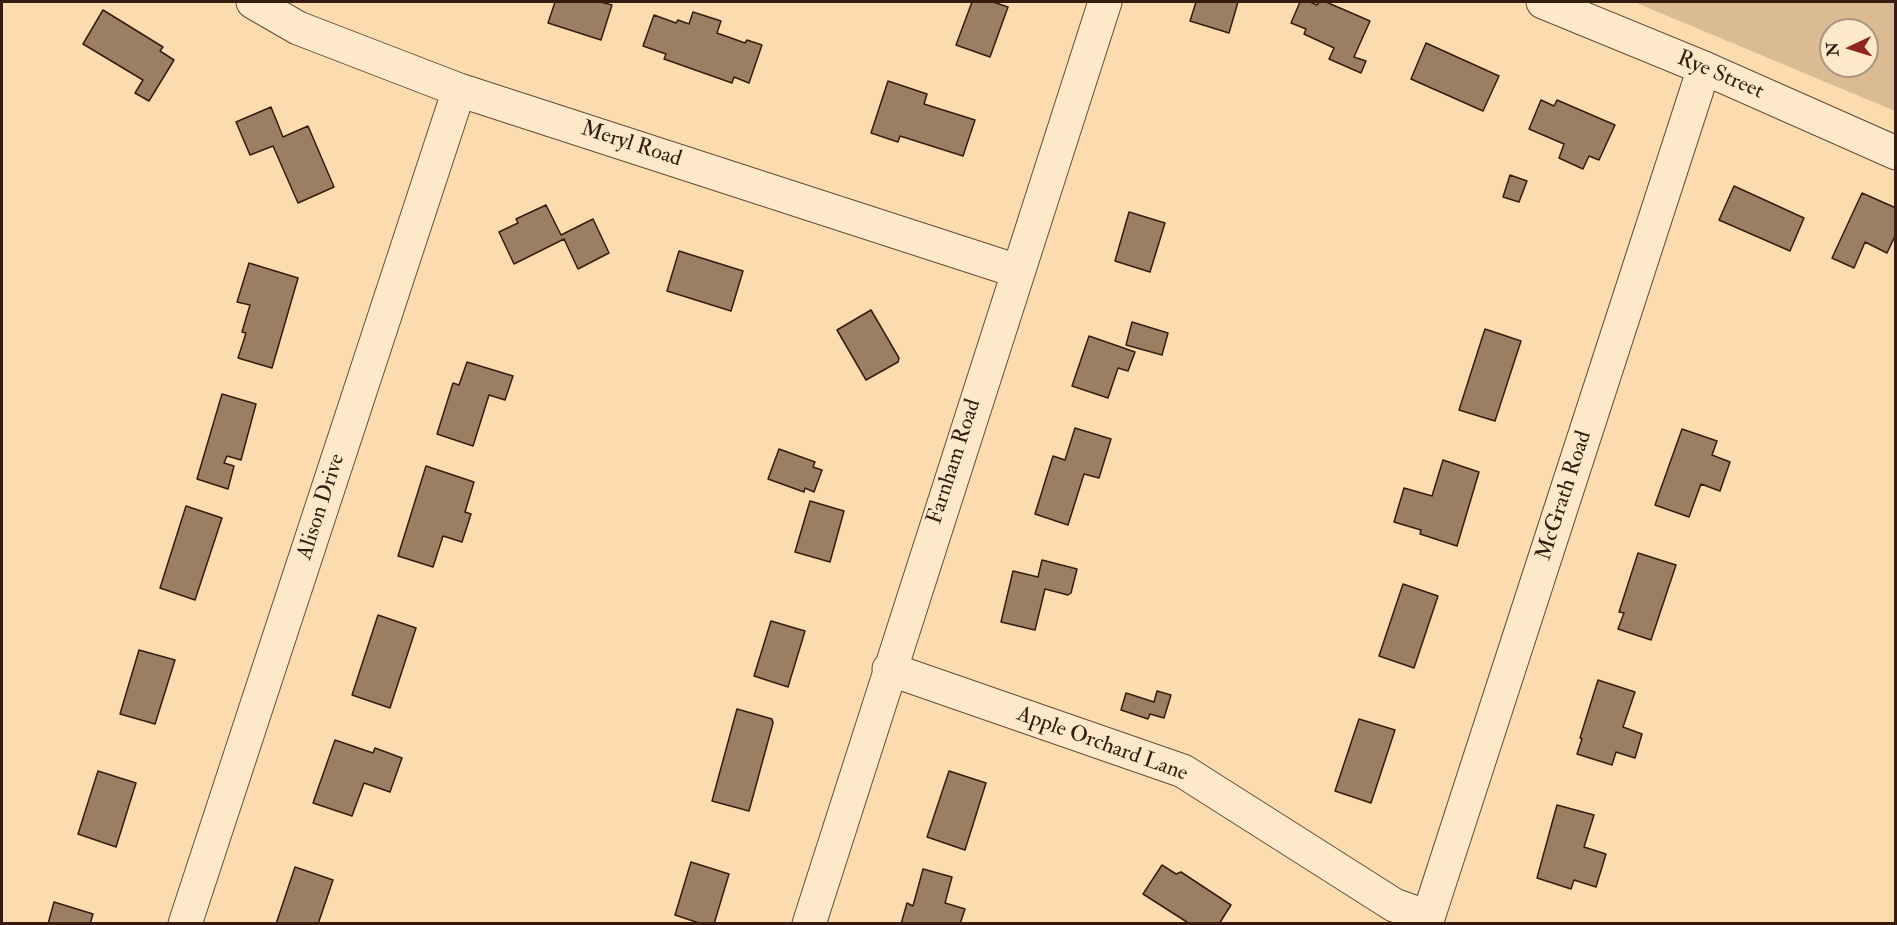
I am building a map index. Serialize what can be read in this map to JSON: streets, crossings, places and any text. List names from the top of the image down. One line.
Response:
{"streets":{"street":["Rye Street","Meryl Road","Farnham Road","McGrath Road","Alison Drive","Apple Orchard Lane"]},"crossings":[["Rye Street","McGrath Road"],["Meryl Road","Farnham Road"],["Meryl Road","Alison Drive"],["Farnham Road","Apple Orchard Lane"],["McGrath Road","Apple Orchard Lane"]],"north":"left"}
